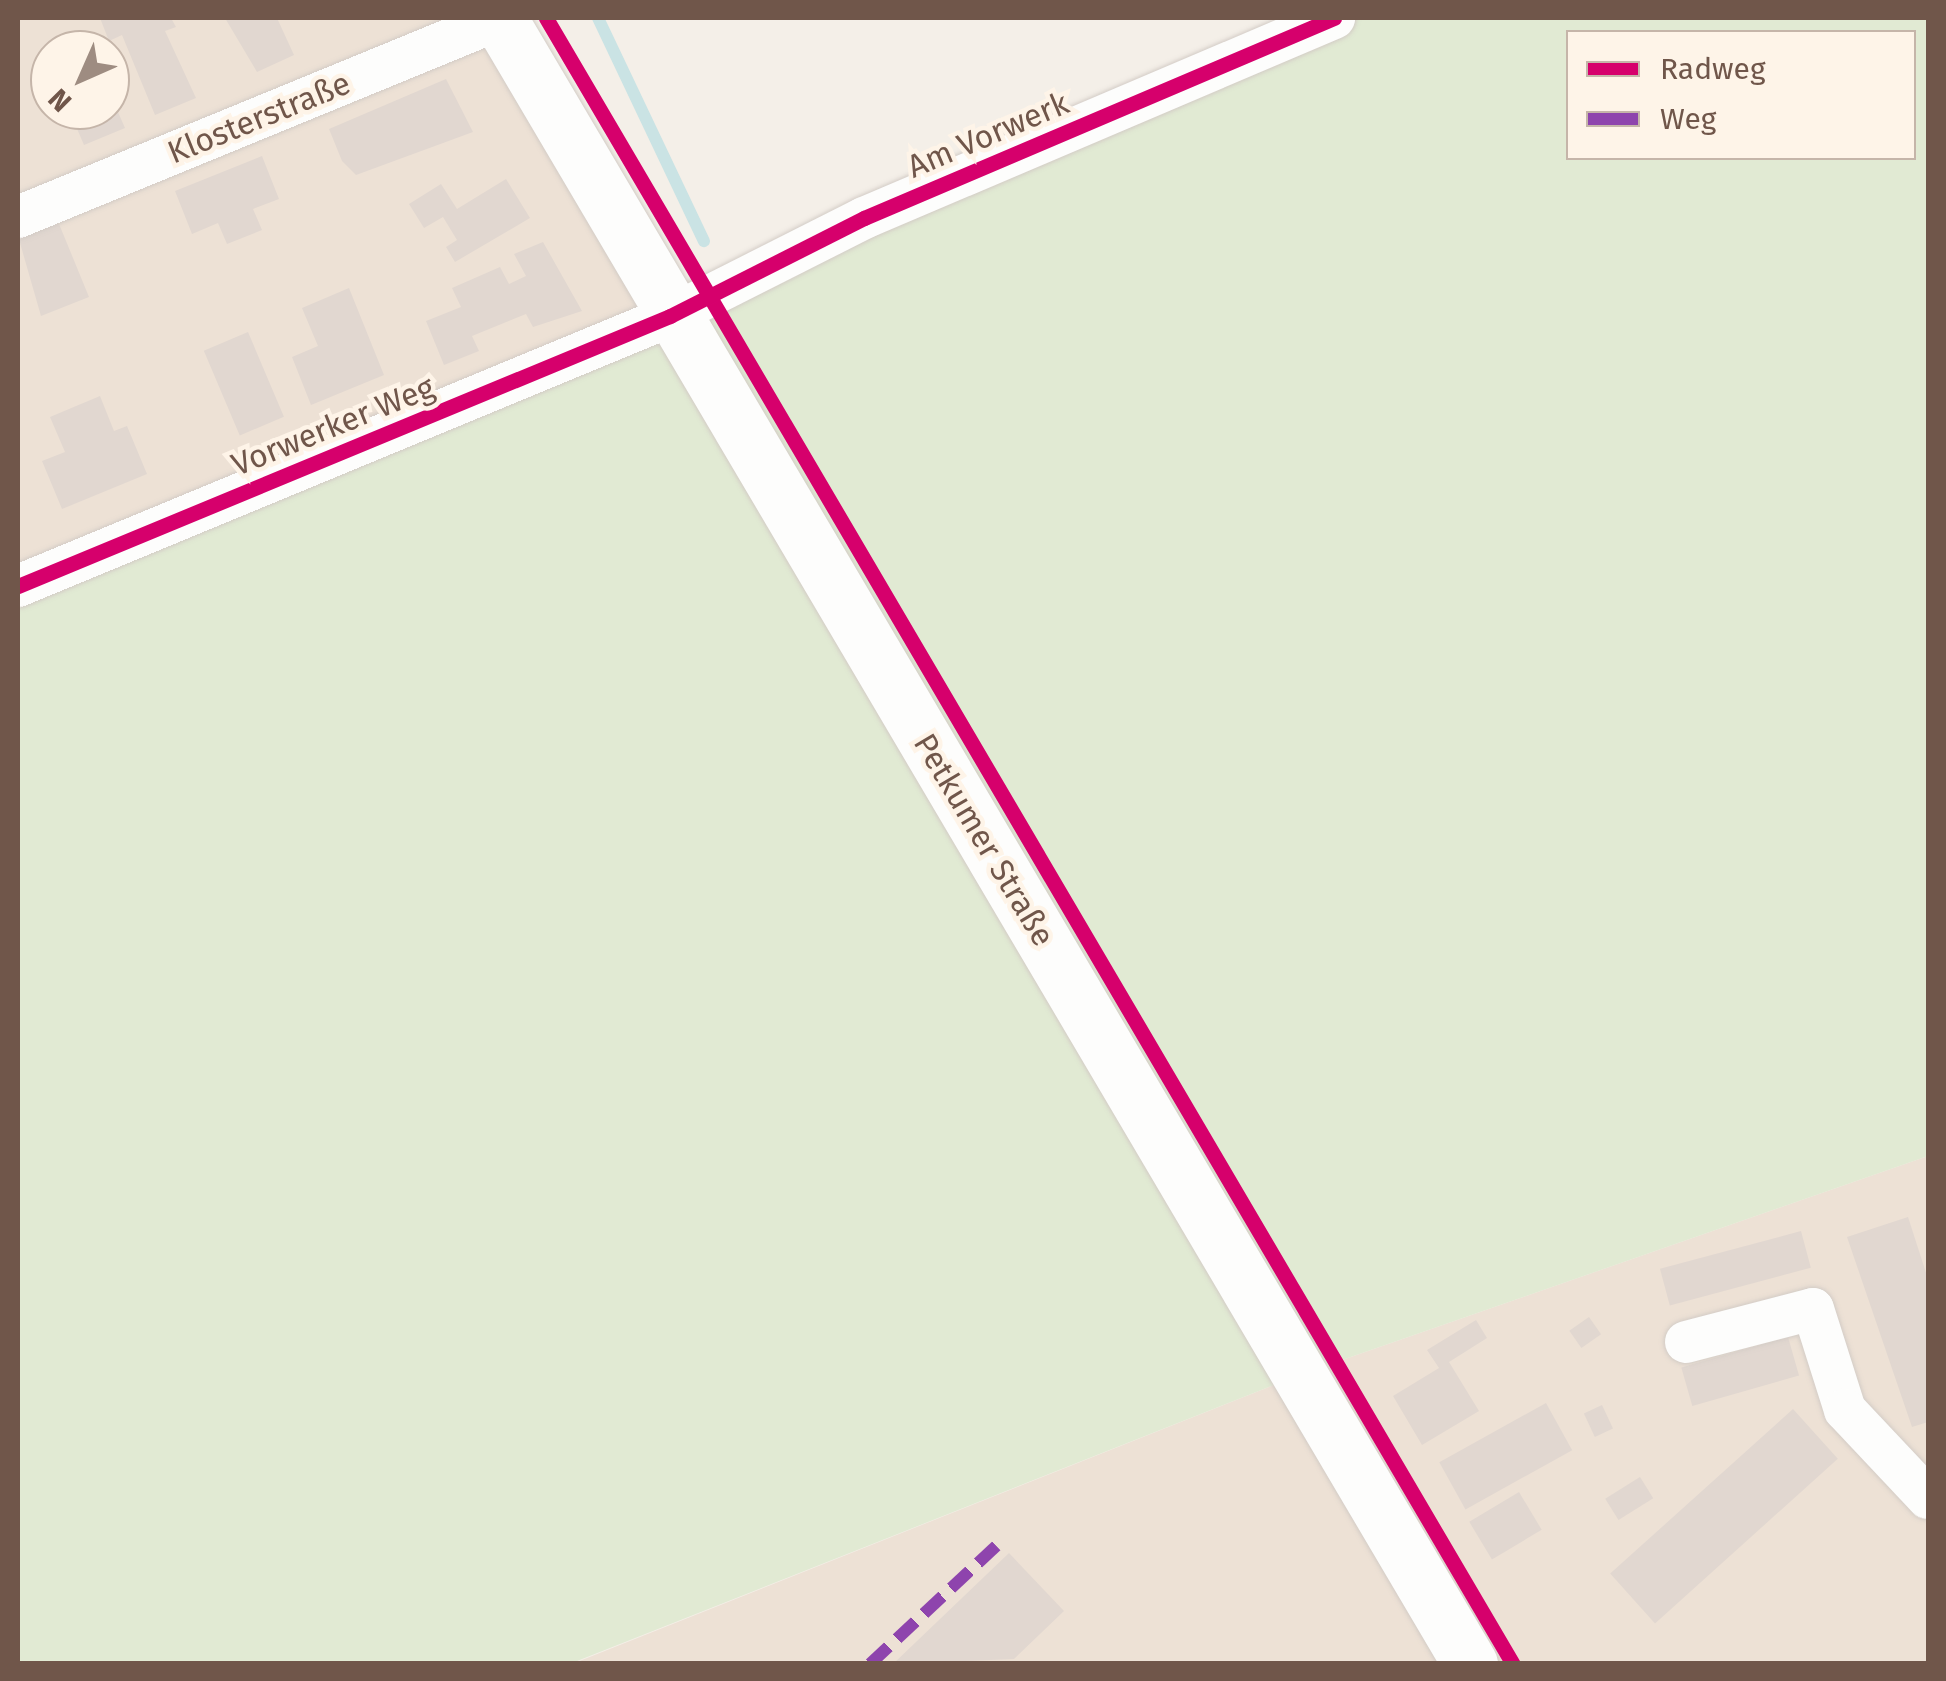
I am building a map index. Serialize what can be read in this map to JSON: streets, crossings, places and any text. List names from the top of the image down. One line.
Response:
{"streets":{"main road":["Petkumer Straße"],"street":["Klosterstraße","Am Vorwerk","Vorwerker Weg"]},"crossings":[["Klosterstraße","Petkumer Straße"],["Am Vorwerk","Vorwerker Weg"],["Am Vorwerk","Petkumer Straße"],["Vorwerker Weg","Petkumer Straße"]],"legend":["Radweg","Weg"],"north":"bottom left"}
